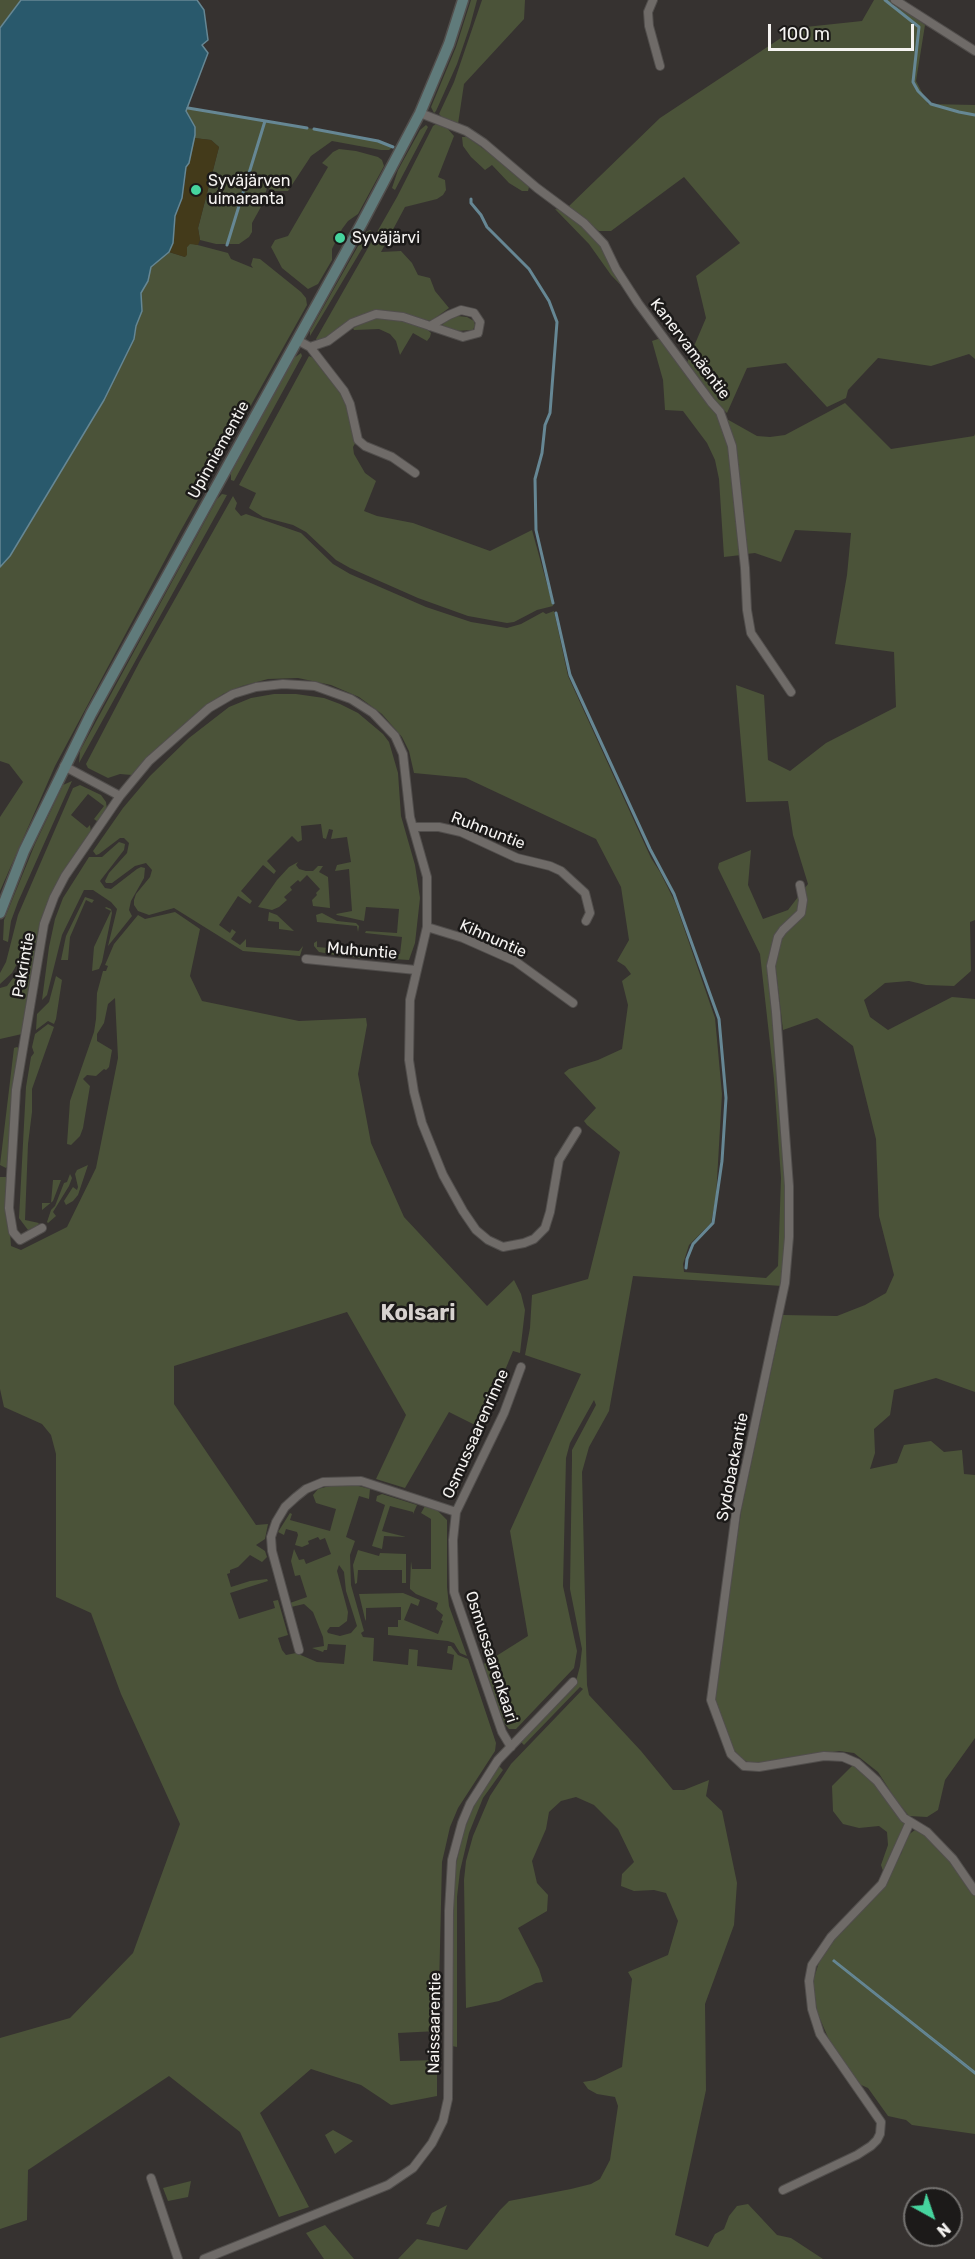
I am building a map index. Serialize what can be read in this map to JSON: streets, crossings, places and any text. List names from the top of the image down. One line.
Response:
{"streets":{"main road":["Upinniementie"],"street":["Kanervamäentie","Ruhnuntie","Kihnuntie","Muhuntie","Pakrintie","Osmussaarenrinne","Sydobackantie","Osmussaarenkaari","Naissaarentie"]},"crossings":[["Kanervamäentie","Upinniementie"],["Osmussaarenrinne","Osmussaarenkaari"],["Osmussaarenkaari","Naissaarentie"]],"districts":["Kolsari"],"places":["Syväjärven uimaranta","Syväjärvi"],"scale_bar":"100 m","north":"bottom right"}
